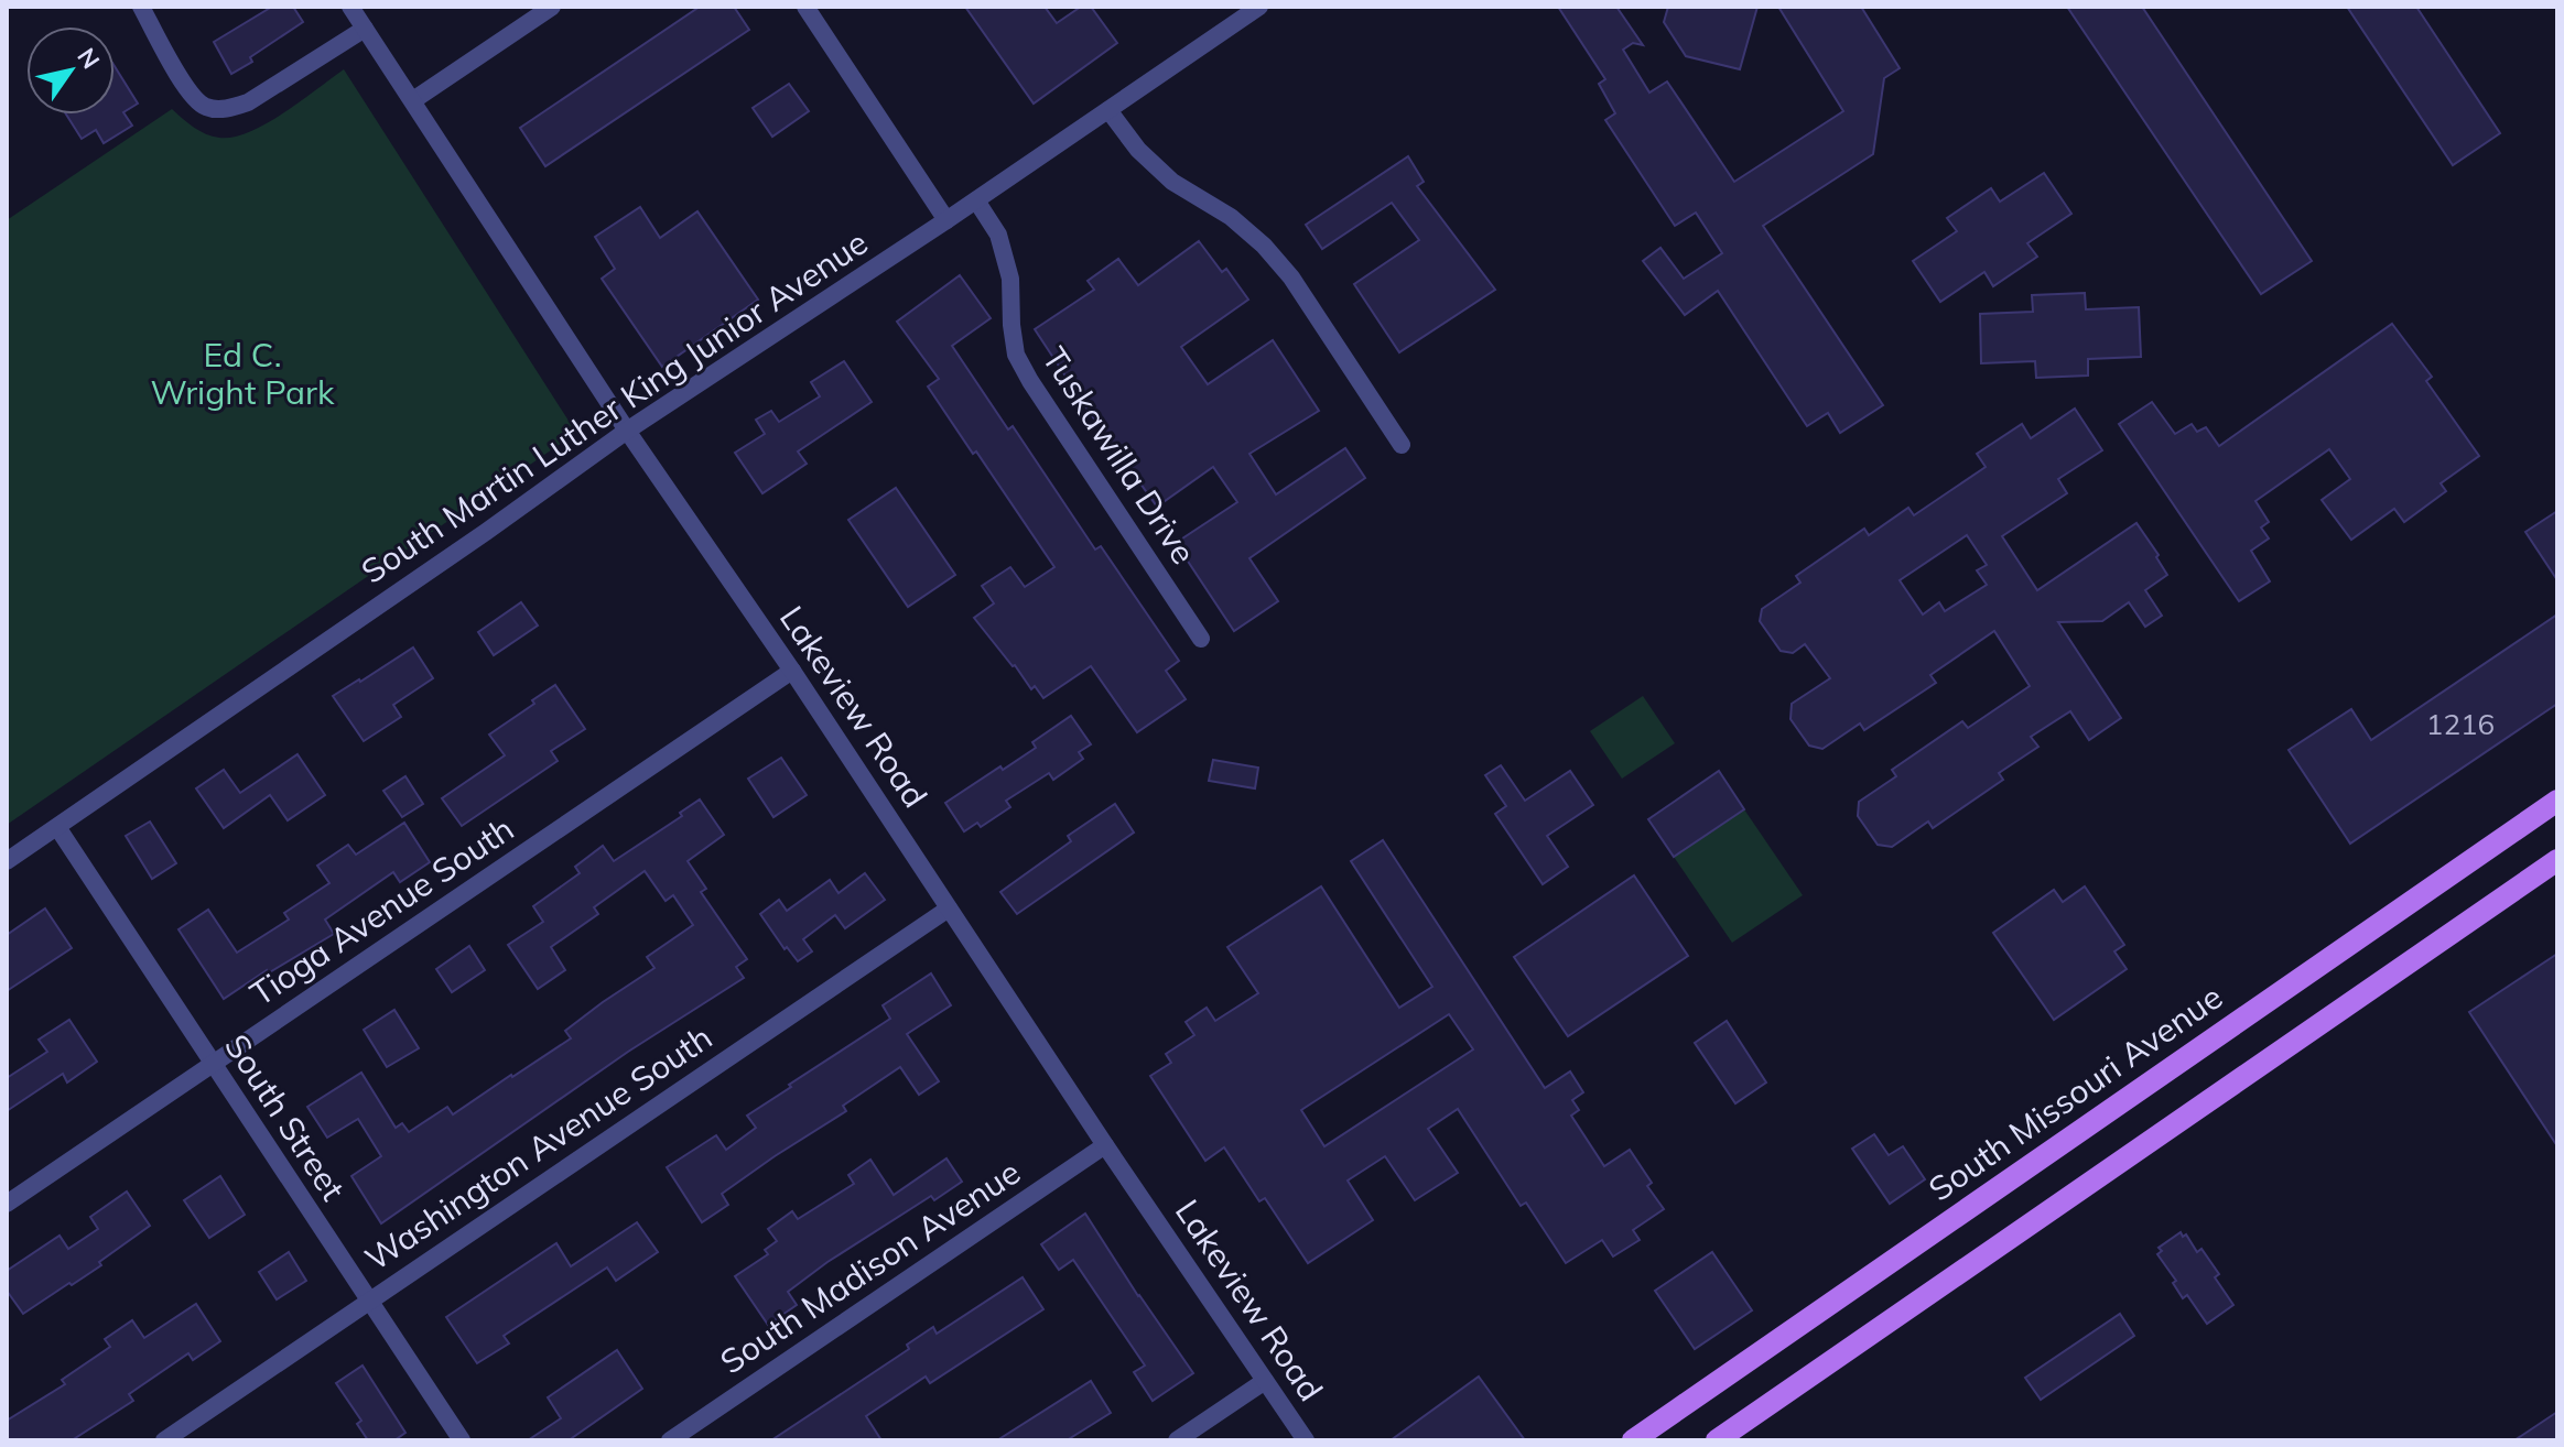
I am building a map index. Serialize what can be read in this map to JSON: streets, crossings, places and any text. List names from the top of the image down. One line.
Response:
{"streets":{"main road":["South Missouri Avenue"],"street":["South Martin Luther King Junior Avenue","Tuskawilla Drive","Lakeview Road","Tioga Avenue South","South Street","Washington Avenue South","South Madison Avenue"]},"crossings":[["South Martin Luther King Junior Avenue","Tuskawilla Drive"],["South Martin Luther King Junior Avenue","Lakeview Road"],["South Martin Luther King Junior Avenue","South Street"],["Lakeview Road","Tioga Avenue South"],["Lakeview Road","Washington Avenue South"],["Lakeview Road","South Madison Avenue"],["Tioga Avenue South","South Street"],["South Street","Washington Avenue South"]],"parks":["Ed C. Wright Park"],"house_numbers":["1216"],"north":"top right"}
